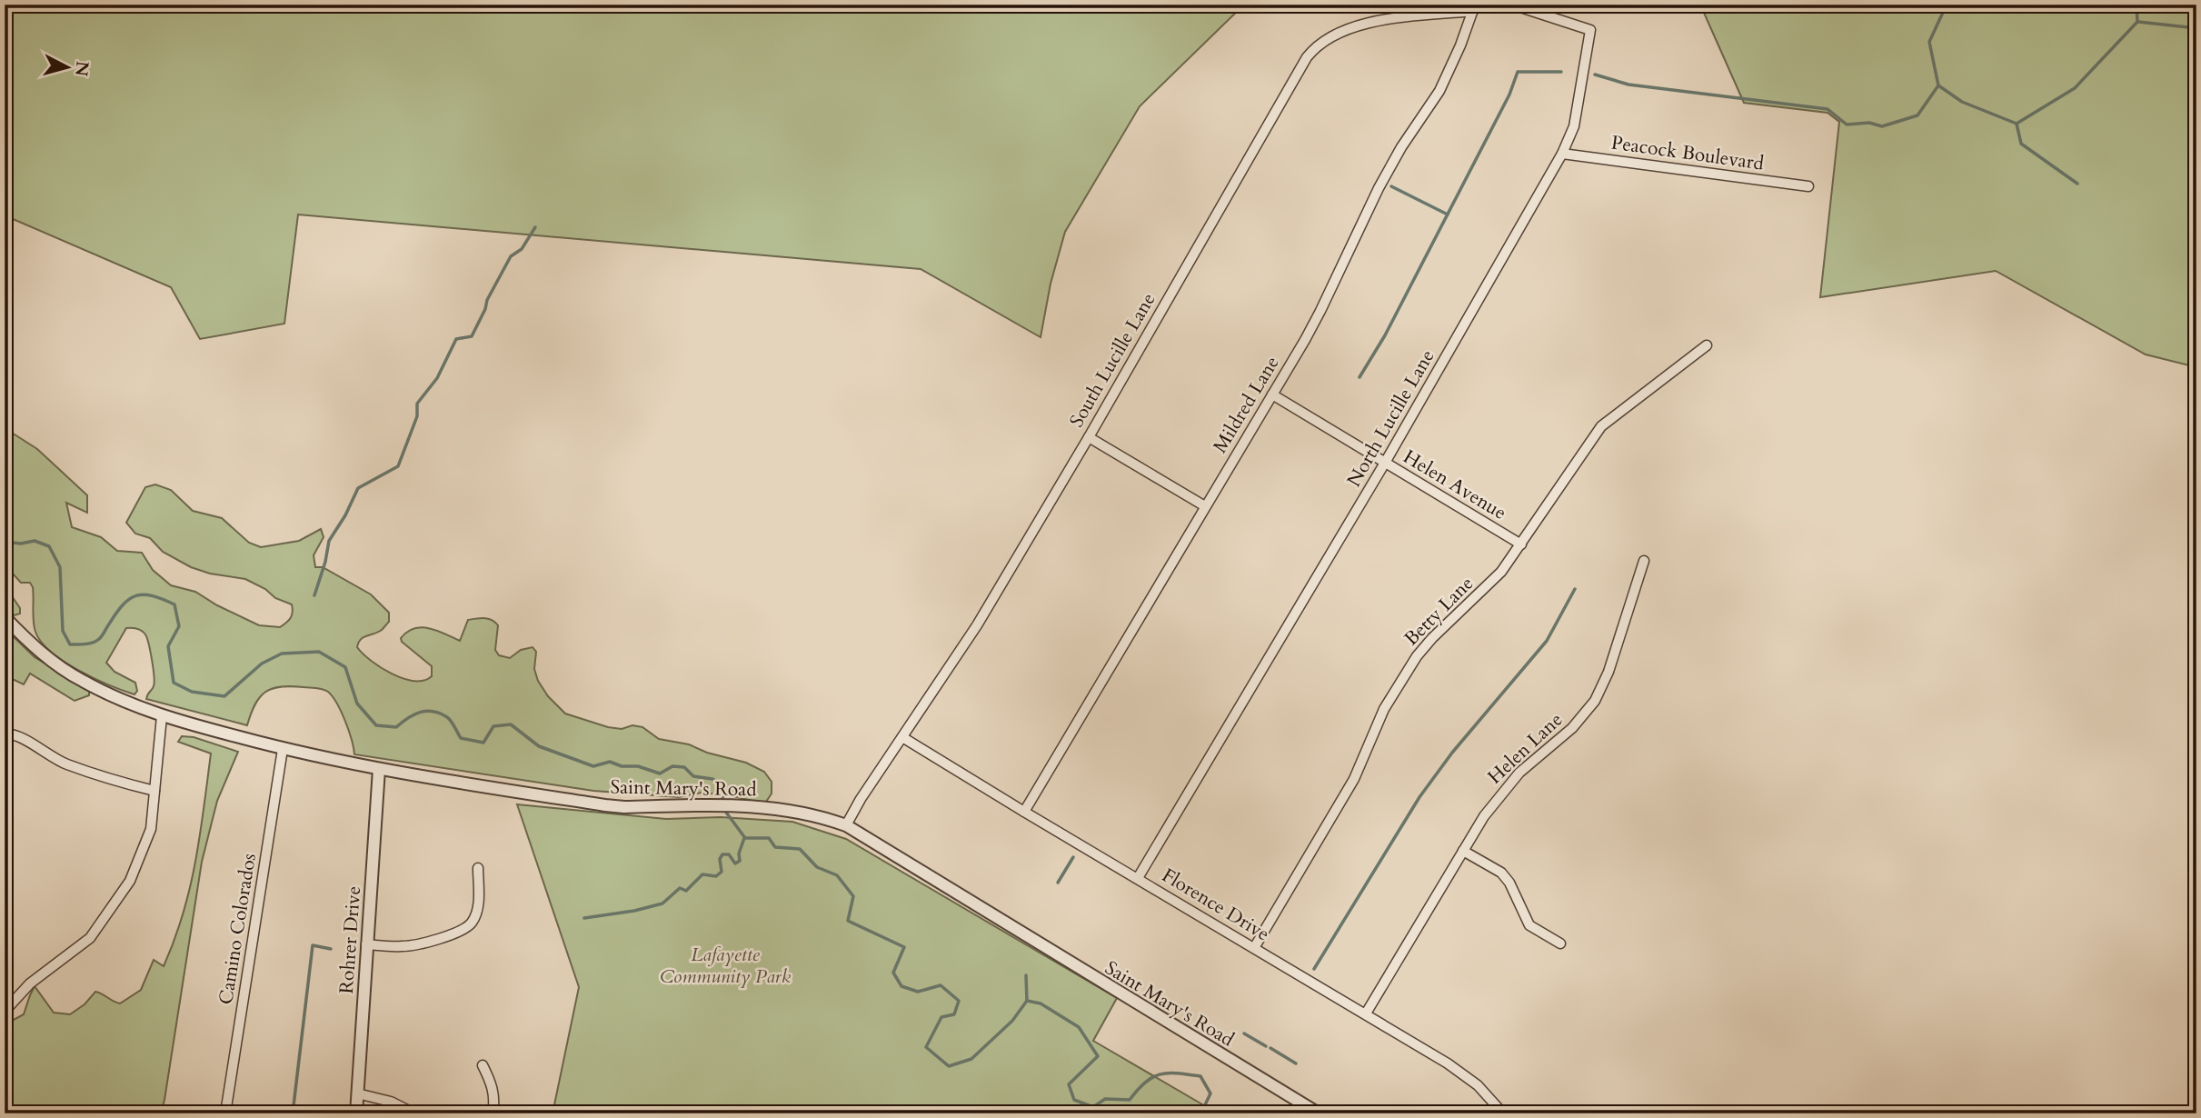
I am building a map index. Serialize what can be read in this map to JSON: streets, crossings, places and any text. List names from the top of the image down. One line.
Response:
{"streets":{"street":["Peacock Boulevard","South Lucille Lane","Mildred Lane","North Lucille Lane","Helen Avenue","Betty Lane","Helen Lane","Saint Mary's Road","Florence Drive","Camino Colorados","Rohrer Drive"]},"crossings":[["Peacock Boulevard","North Lucille Lane"],["South Lucille Lane","Mildred Lane"],["South Lucille Lane","Saint Mary's Road"],["South Lucille Lane","Florence Drive"],["Mildred Lane","Helen Avenue"],["Mildred Lane","Florence Drive"],["North Lucille Lane","Helen Avenue"],["North Lucille Lane","Florence Drive"],["Helen Avenue","Betty Lane"],["Betty Lane","Florence Drive"],["Helen Lane","Florence Drive"],["Saint Mary's Road","Camino Colorados"],["Saint Mary's Road","Rohrer Drive"]],"parks":["Lafayette Community Park"],"north":"right"}
